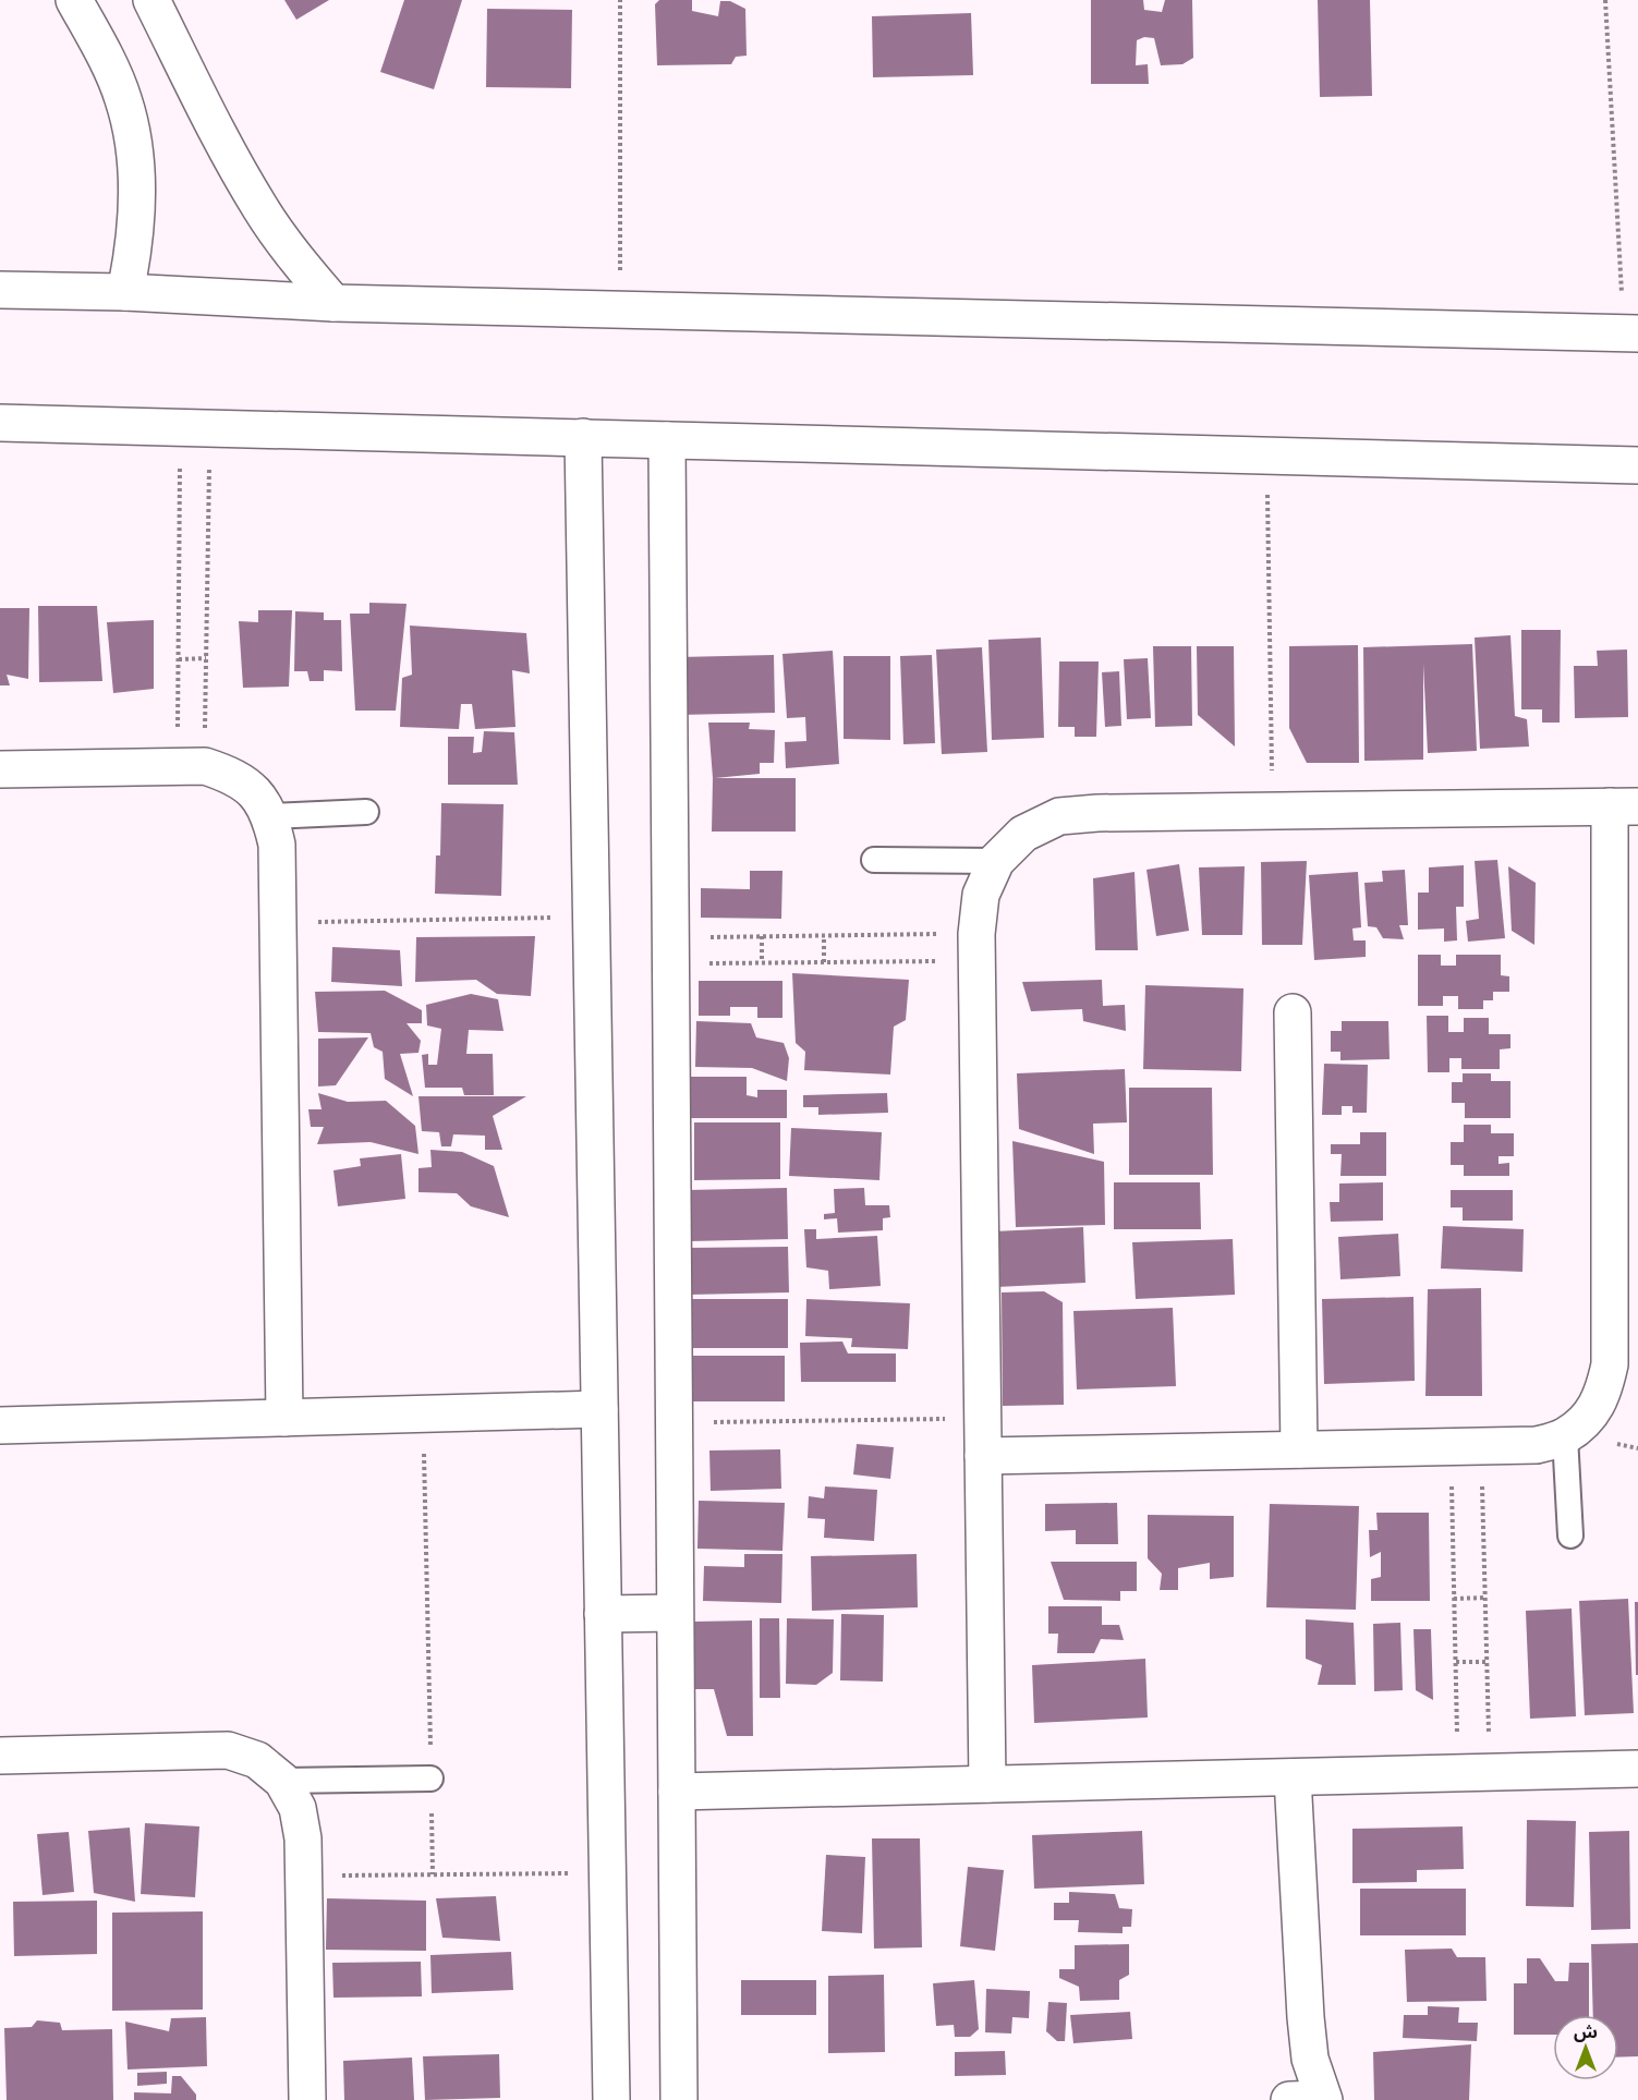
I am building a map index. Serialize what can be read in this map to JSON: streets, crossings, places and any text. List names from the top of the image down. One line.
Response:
{"north":"top"}
